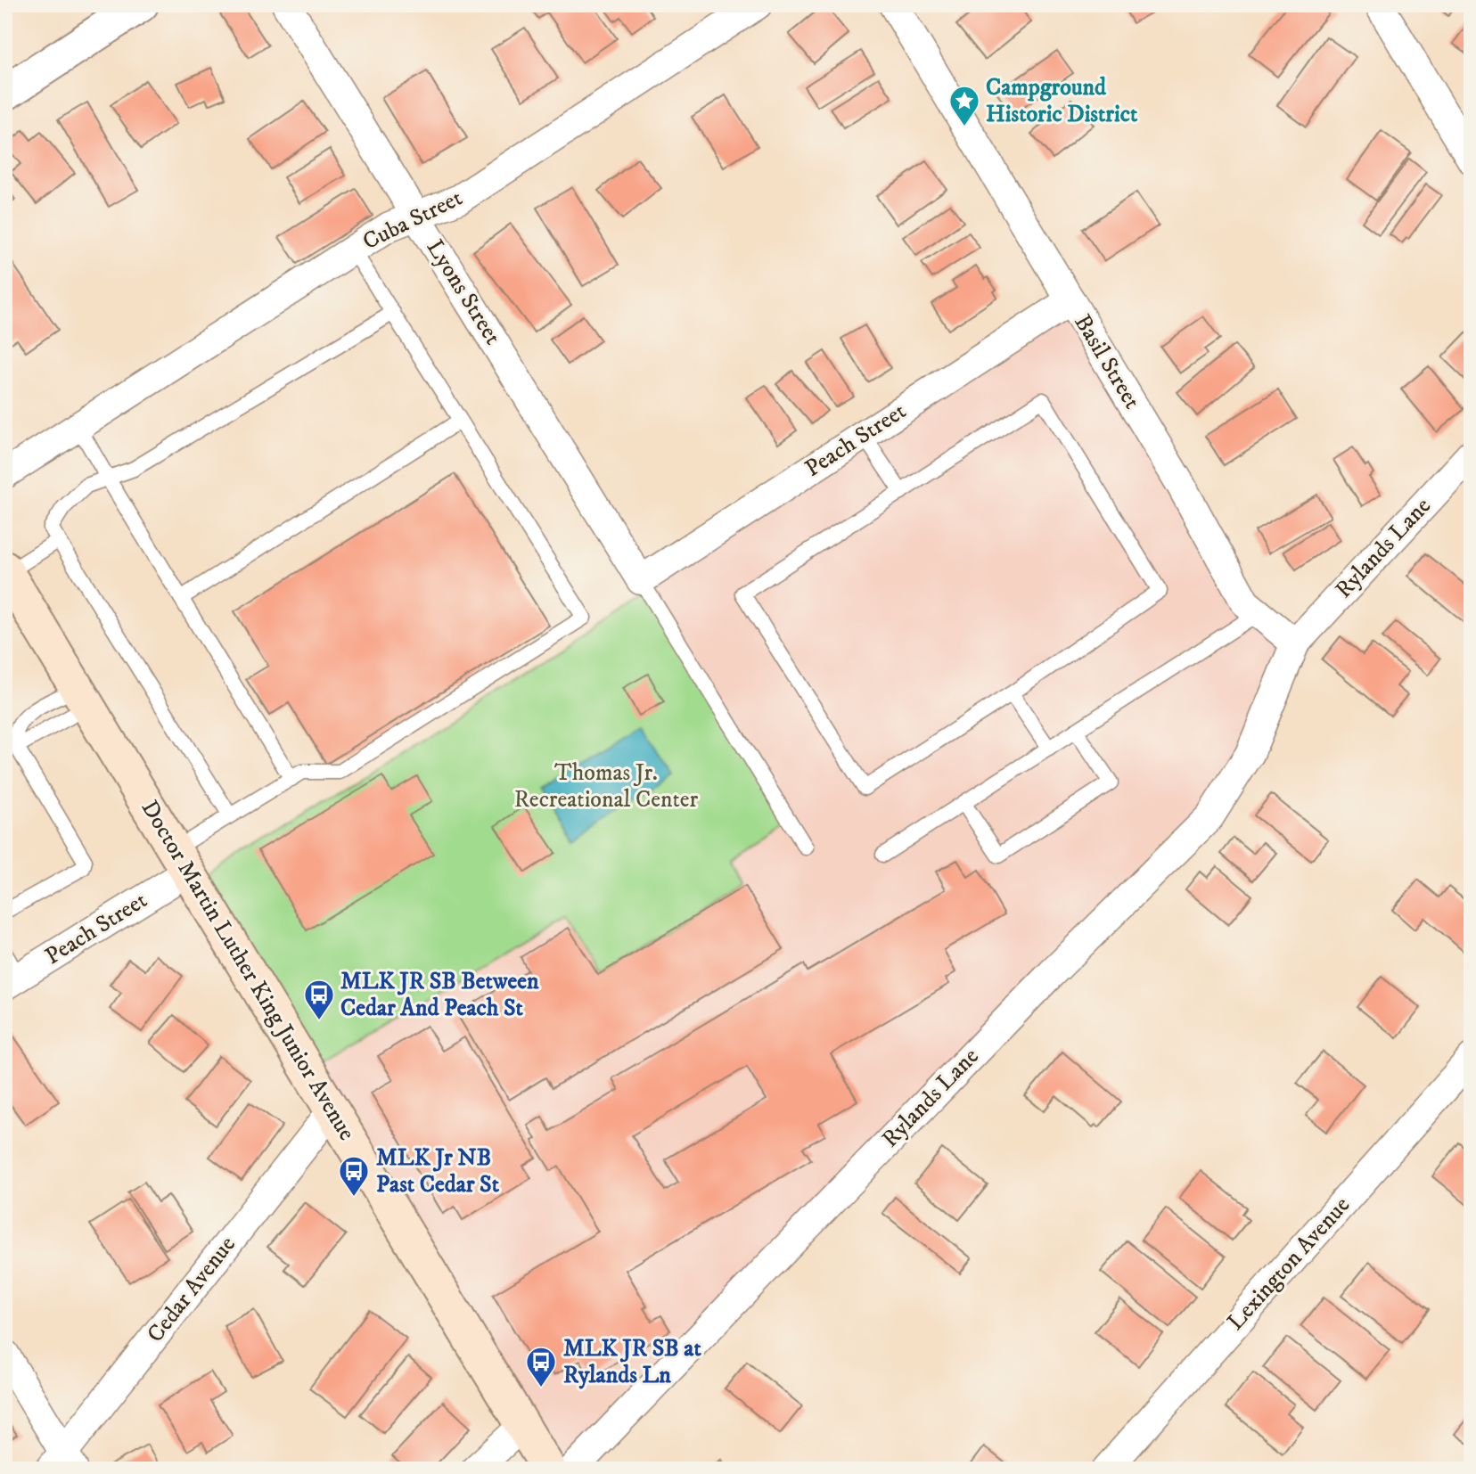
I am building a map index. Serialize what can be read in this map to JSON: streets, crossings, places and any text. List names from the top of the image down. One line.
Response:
{"streets":{"main road":["Doctor Martin Luther King Junior Avenue"],"street":["Cuba Street","Lyons Street","Basil Street","Peach Street","Rylands Lane","Lexington Avenue","Cedar Avenue"]},"crossings":[["Cuba Street","Lyons Street"],["Lyons Street","Peach Street"],["Basil Street","Peach Street"],["Basil Street","Rylands Lane"],["Peach Street","Doctor Martin Luther King Junior Avenue"],["Doctor Martin Luther King Junior Avenue","Cedar Avenue"]],"parks":["Thomas Jr. Recreational Center"],"places":{"place":["Campground Historic District"],"bus stop":["MLK JR SB Between Cedar And Peach St","MLK Jr NB Past Cedar St","MLK JR SB at Rylands Ln"]}}
